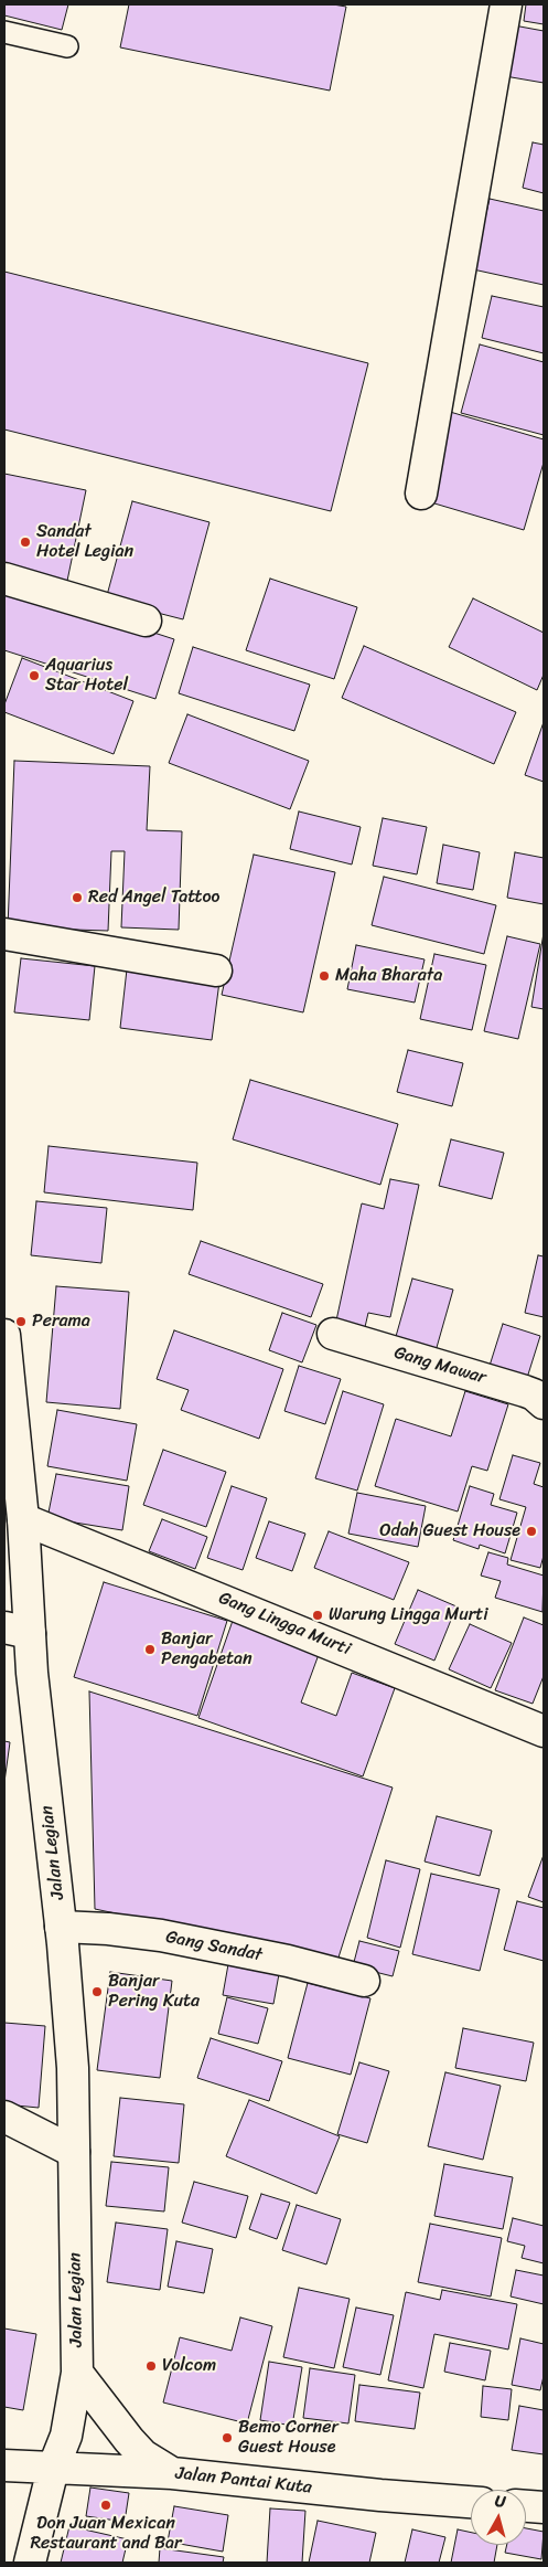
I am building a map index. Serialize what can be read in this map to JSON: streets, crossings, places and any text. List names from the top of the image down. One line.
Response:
{"streets":{"street":["Gang Mawar","Gang Lingga Murti","Jalan Legian","Gang Sandat","Jalan Pantai Kuta"]},"crossings":[["Gang Lingga Murti","Jalan Legian"],["Jalan Legian","Gang Sandat"],["Jalan Legian","Jalan Pantai Kuta"]],"places":["Sandat Hotel Legian","Aquarius Star Hotel","Red Angel Tattoo","Maha Bharata","Perama","Odah Guest House","Warung Lingga Murti","Banjar Pengabetan","Banjar Pering Kuta","Volcom","Bemo Corner Guest House","Don Juan Mexican Restaurant and Bar"],"north":"top"}
